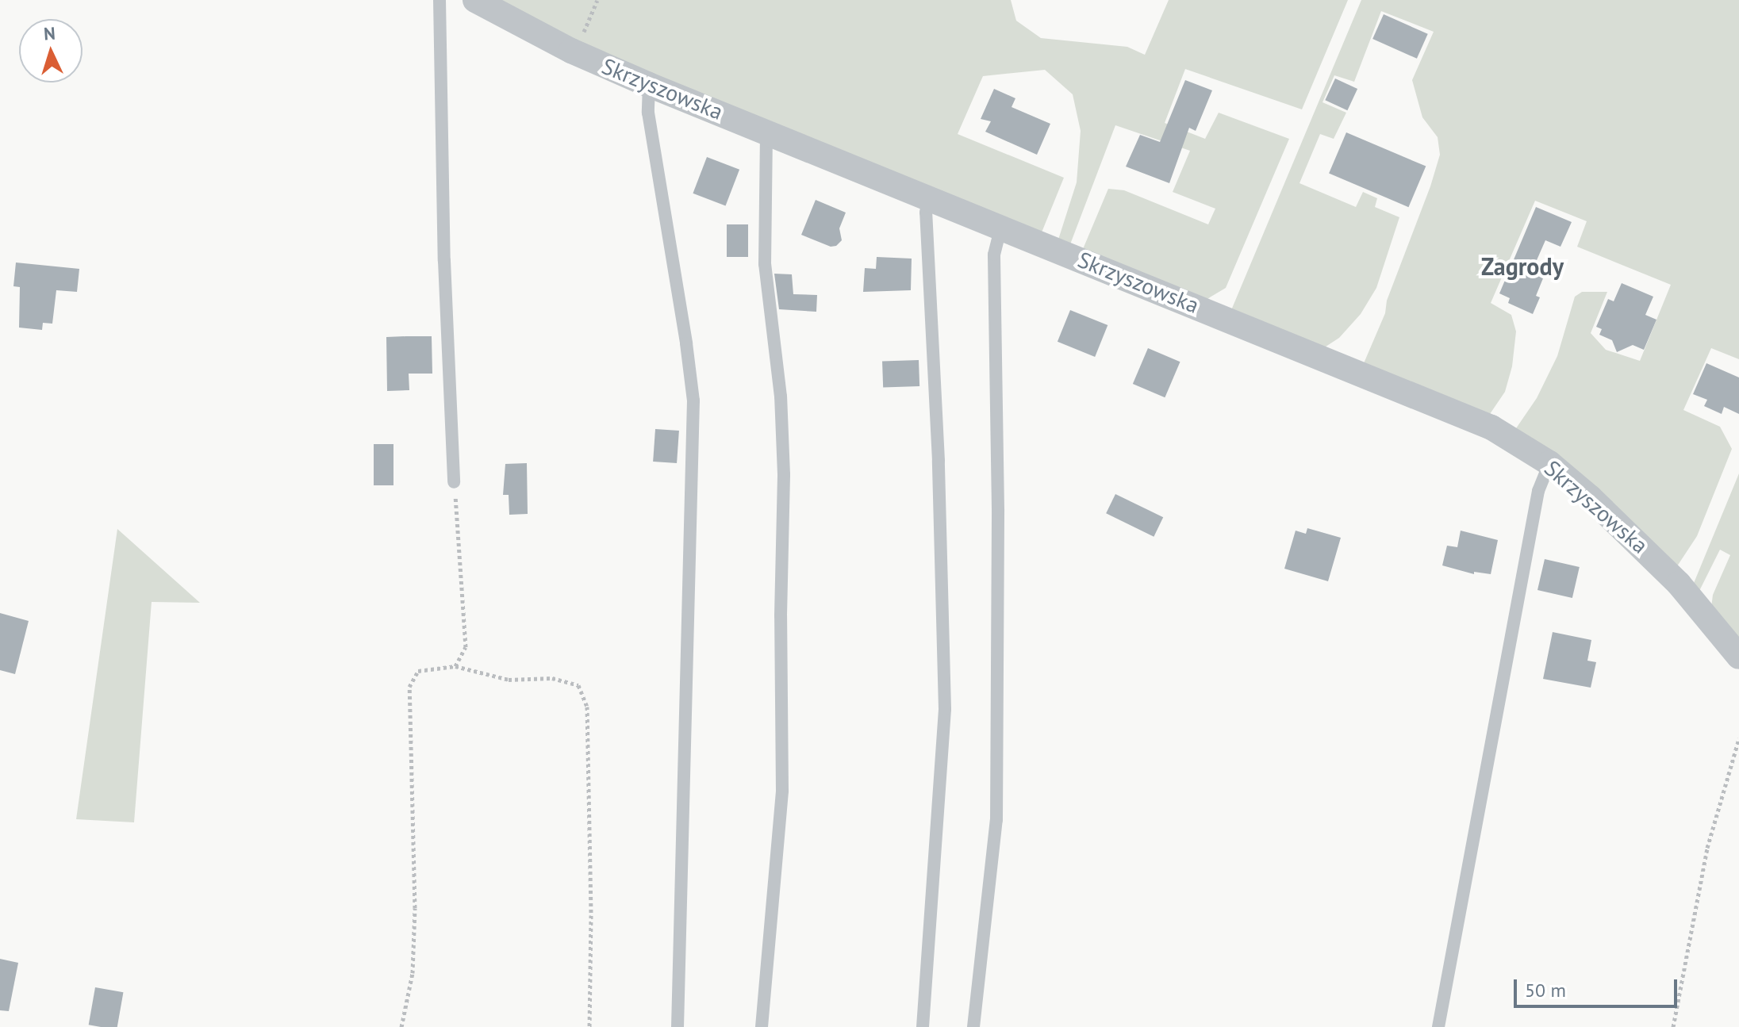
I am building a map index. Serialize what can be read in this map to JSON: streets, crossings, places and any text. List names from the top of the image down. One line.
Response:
{"streets":{"street":["Skrzyszowska"]},"districts":["Zagrody"],"scale_bar":"50 m","north":"top"}
